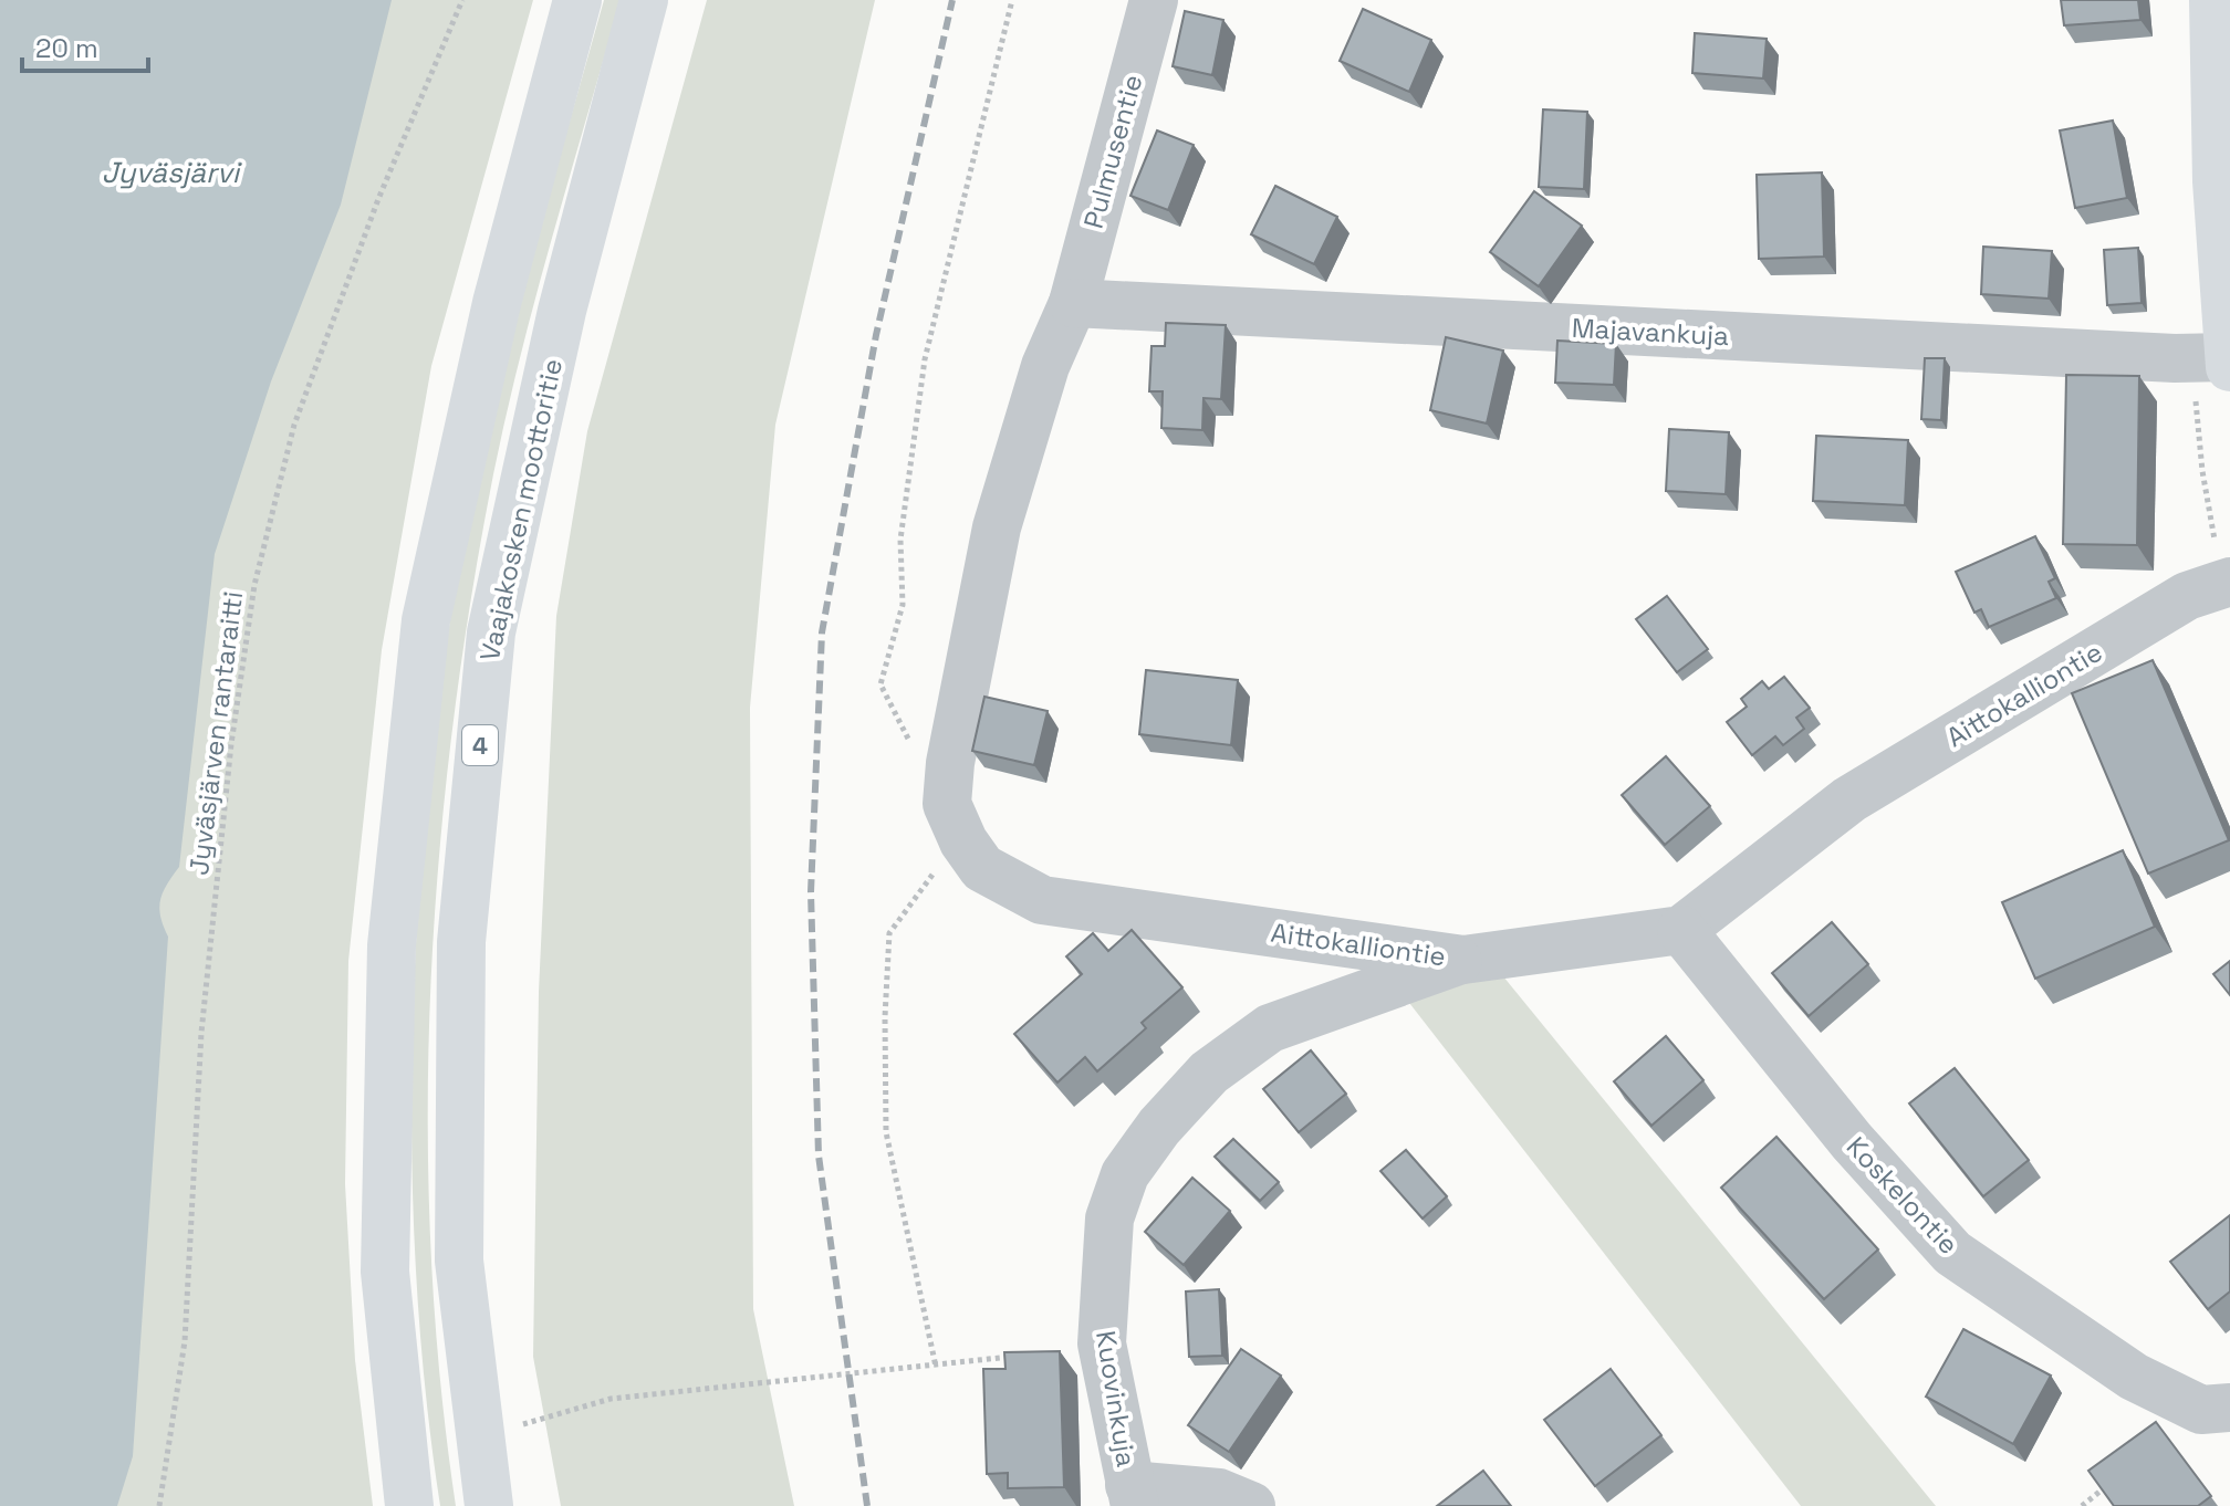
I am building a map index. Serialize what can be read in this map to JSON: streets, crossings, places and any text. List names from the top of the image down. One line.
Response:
{"streets":{"main road":["Vaajakosken moottoritie","4"],"street":["Pulmusentie","Majavankuja","Aittokalliontie","Koskelontie","Kuovinkuja"],"path":["Jyväsjärven rantaraitti"]},"crossings":[["Pulmusentie","Majavankuja"],["Pulmusentie","Aittokalliontie"],["Majavankuja","Aittokalliontie"],["Aittokalliontie","Koskelontie"],["Aittokalliontie","Kuovinkuja"]],"water":["Jyväsjärvi"],"scale_bar":"20 m"}
